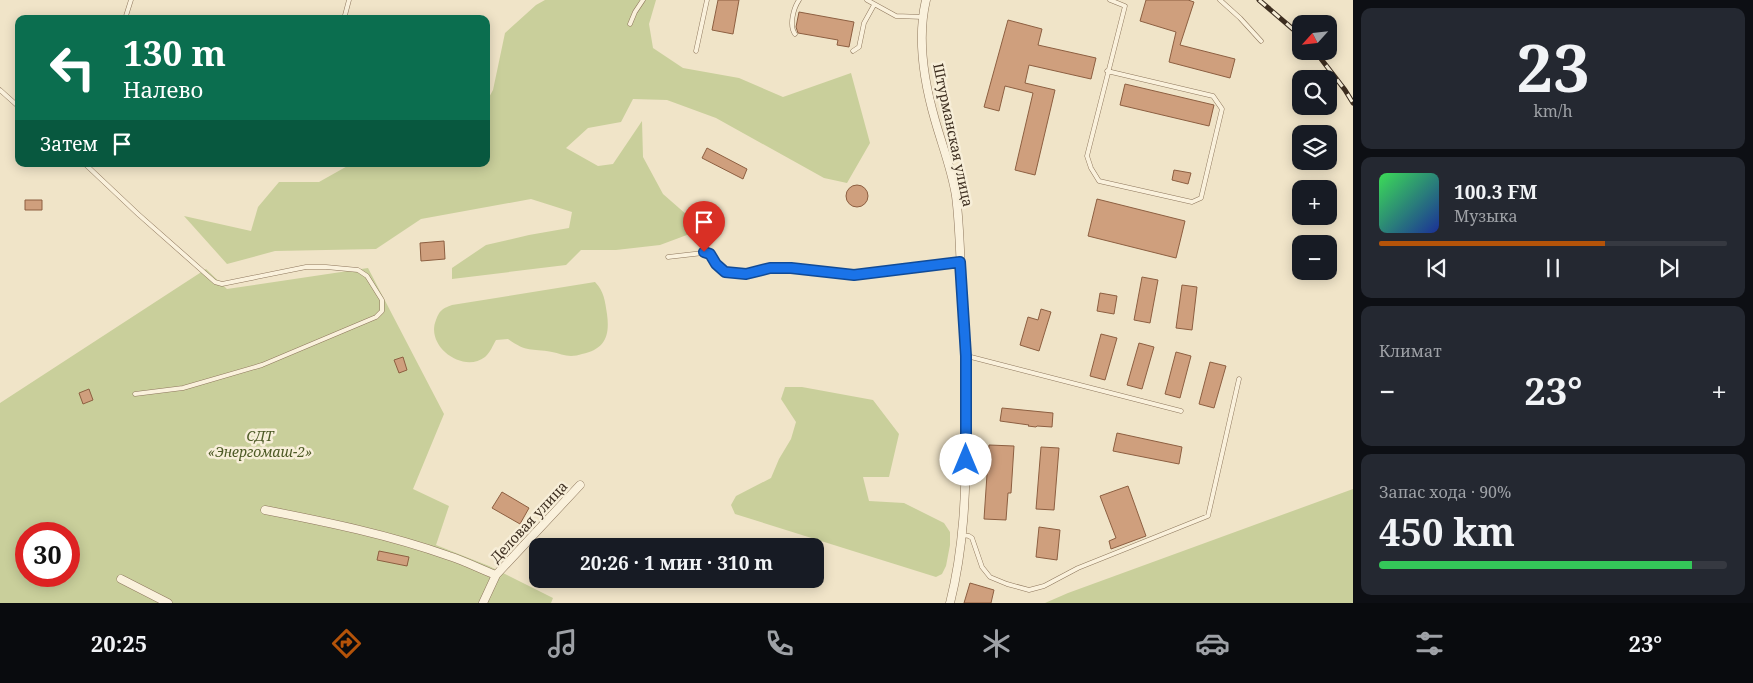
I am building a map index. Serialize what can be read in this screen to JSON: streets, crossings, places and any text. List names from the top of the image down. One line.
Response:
{"streets":{"street":["Штурманская улица","Деловая улица"]},"parks":["СДТ «Энергомаш-2»"],"north":"bottom left","page":{"tile":[["23","km/h"],"Климат",["Запас хода · 90%","450 km"]],"map_buttons":["+","−"],"turn":["130 m","Налево"],"then":"Затем","song":["100.3 FM","Музыка"],"heat":["−","23°","+"],"limit":"30","trip":"20:26 · 1 мин · 310 m","tabs":["20:25","23°"]}}
